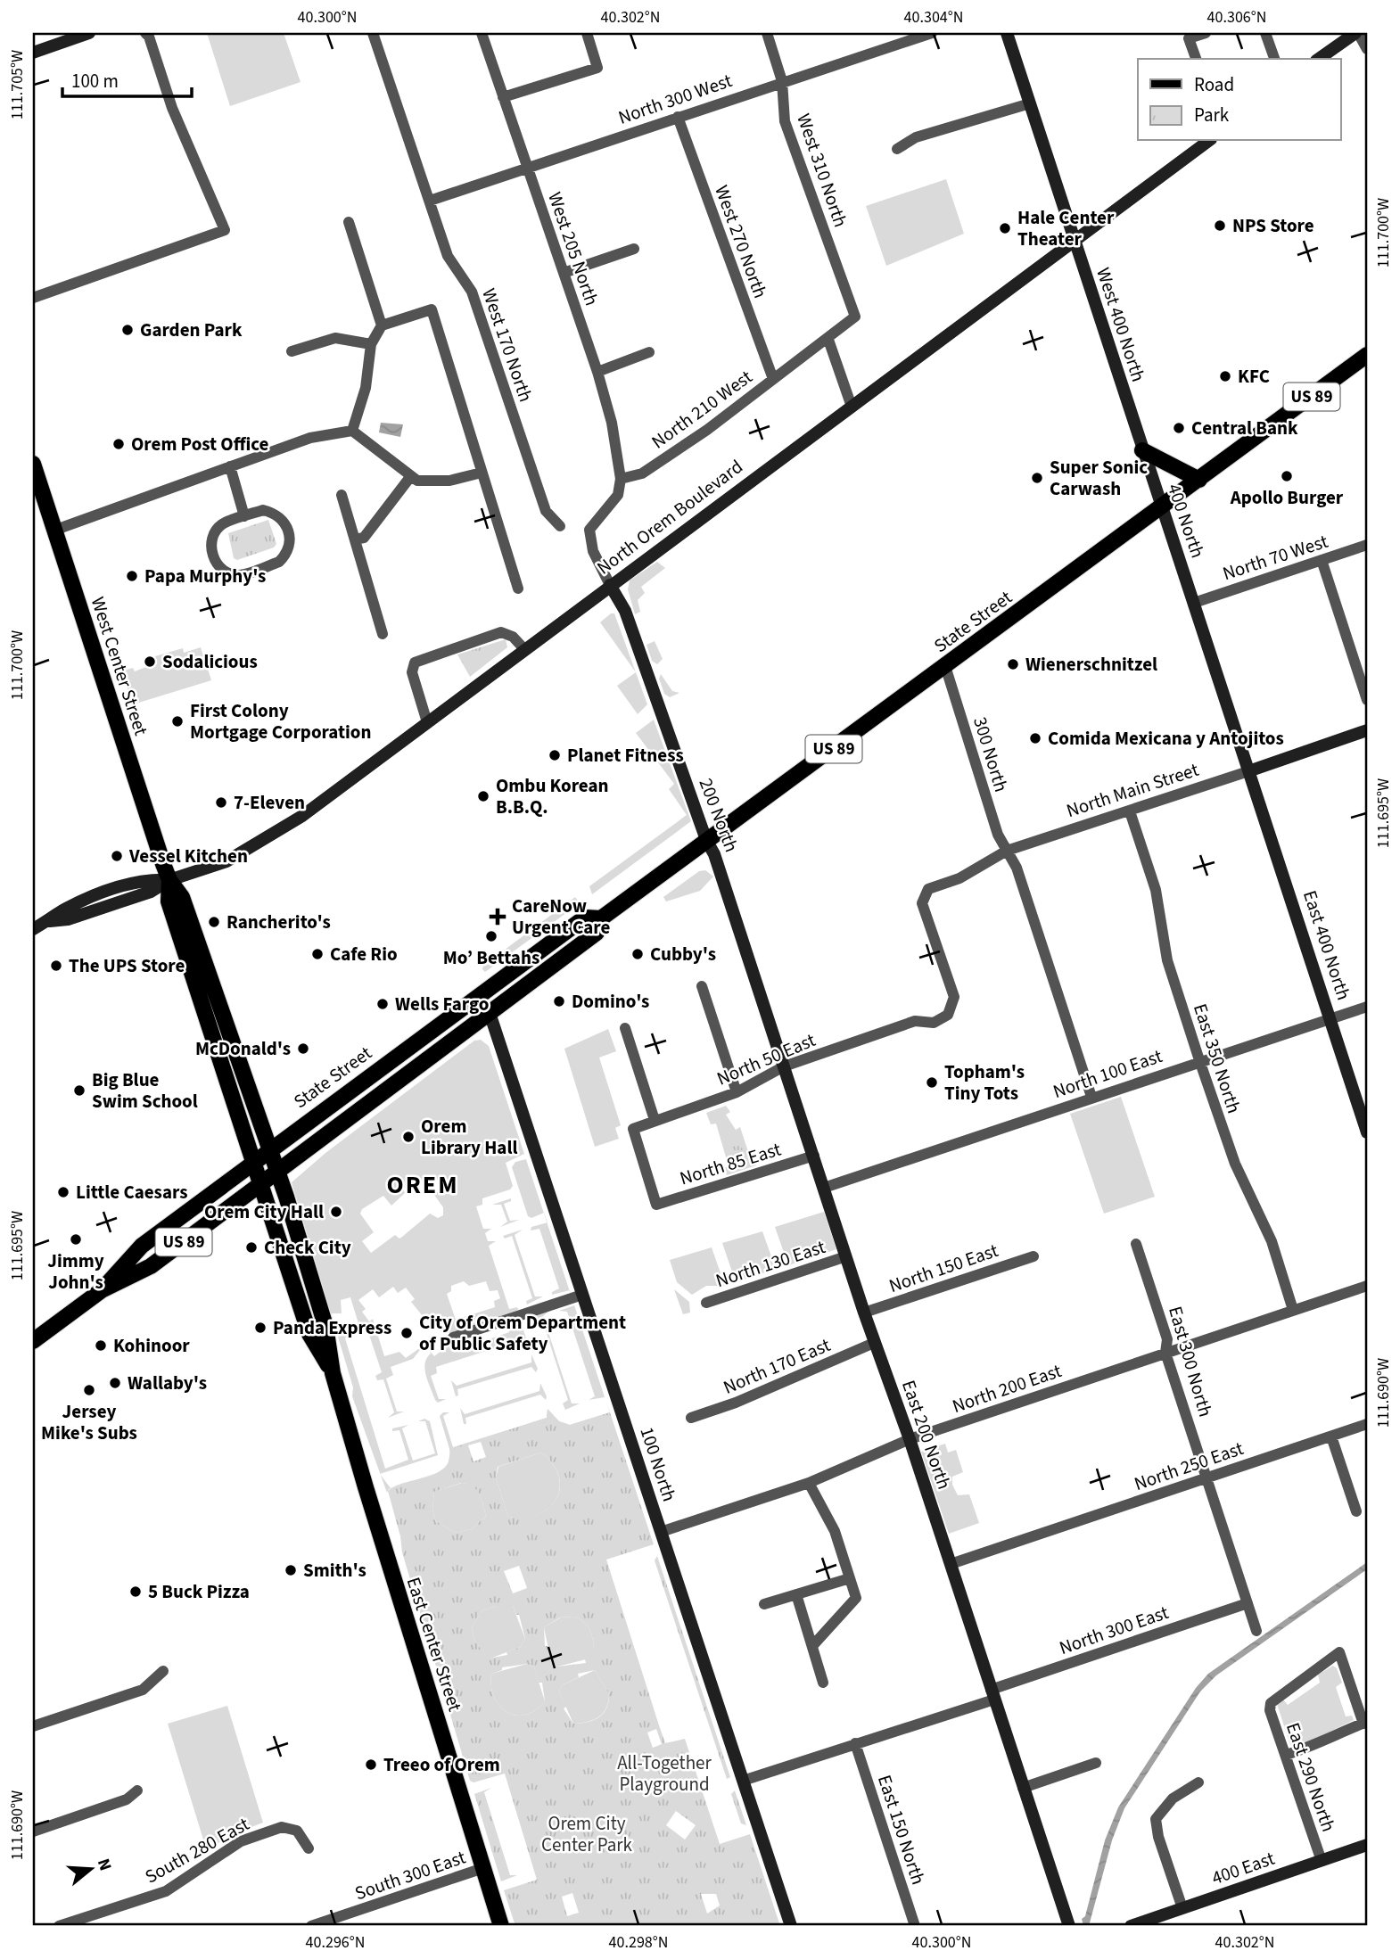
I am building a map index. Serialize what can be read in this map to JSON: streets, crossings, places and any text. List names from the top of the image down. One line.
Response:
{"streets":{"main road":["US 89","State Street","West Center Street","East Center Street"],"street":["North 300 West","West 310 North","West 270 North","West 205 North","West 400 North","West 170 North","North 210 West","North Orem Boulevard","400 North","North 70 West","300 North","North Main Street","200 North","East 400 North","East 350 North","North 50 East","North 100 East","North 85 East","North 130 East","North 150 East","East 300 North","North 170 East","North 200 East","East 200 North","100 North","North 250 East","North 300 East","East 290 North","East 150 North","South 280 East","400 East","South 300 East"]},"crossings":[["North 300 West","West 310 North"],["North 300 West","West 270 North"],["North 300 West","West 205 North"],["North 300 West","West 170 North"],["West 310 North","North 210 West"],["West 270 North","North 210 West"],["West 205 North","North 210 West"],["West 400 North","North Orem Boulevard"],["West 400 North","400 North"],["North Orem Boulevard","West Center Street"],["North Orem Boulevard","200 North"],["400 North","North 70 West"],["400 North","State Street"],["State Street","West Center Street"],["State Street","300 North"],["State Street","200 North"],["State Street","100 North"],["State Street","East Center Street"],["West Center Street","East Center Street"],["300 North","North Main Street"],["North Main Street","East 400 North"],["North Main Street","East 350 North"],["North Main Street","North 50 East"],["200 North","East 200 North"],["East 400 North","North 100 East"],["East 350 North","North 100 East"],["East 350 North","North 200 East"],["North 50 East","North 85 East"],["North 50 East","East 200 North"],["North 100 East","East 200 North"],["North 85 East","East 200 North"],["North 130 East","East 200 North"],["North 150 East","East 200 North"],["East 300 North","North 200 East"],["East 300 North","North 250 East"],["East 300 North","North 300 East"],["North 170 East","East 200 North"],["North 200 East","East 200 North"],["North 200 East","100 North"],["East 200 North","North 250 East"],["East 200 North","North 300 East"],["100 North","North 300 East"],["North 300 East","East 150 North"],["East Center Street","South 300 East"],["East 290 North","400 East"]],"districts":["OREM"],"parks":["All-Together Playground","Orem City Center Park"],"places":{"other":["NPS Store","Hale Center Theater","Garden Park","KFC","Central Bank","Orem Post Office","Apollo Burger","Super Sonic Carwash","Papa Murphy's","Sodalicious","Wienerschnitzel","First Colony Mortgage Corporation","Comida Mexicana y Antojitos","Planet Fitness","Ombu Korean B.B.Q.","7-Eleven","Vessel Kitchen","Rancherito's","Mo’ Bettahs","Cafe Rio","Cubby's","The UPS Store","Domino's","Wells Fargo","McDonald's","Topham's Tiny Tots","Big Blue Swim School","Orem Library Hall","Little Caesars","Orem City Hall","Jimmy John's","Check City","Panda Express","City of Orem Department of Public Safety","Kohinoor","Wallaby's","Jersey Mike's Subs","Smith's","5 Buck Pizza","Treeo of Orem"],"health":["CareNow Urgent Care"]},"legend":["Road","Park"],"scale_bar":"100 m","north":"right","coordinates":["40.300°N","40.302°N","40.304°N","40.306°N","111.705°W","111.700°W","111.695°W","111.690°W","40.296°N","40.298°N"]}
